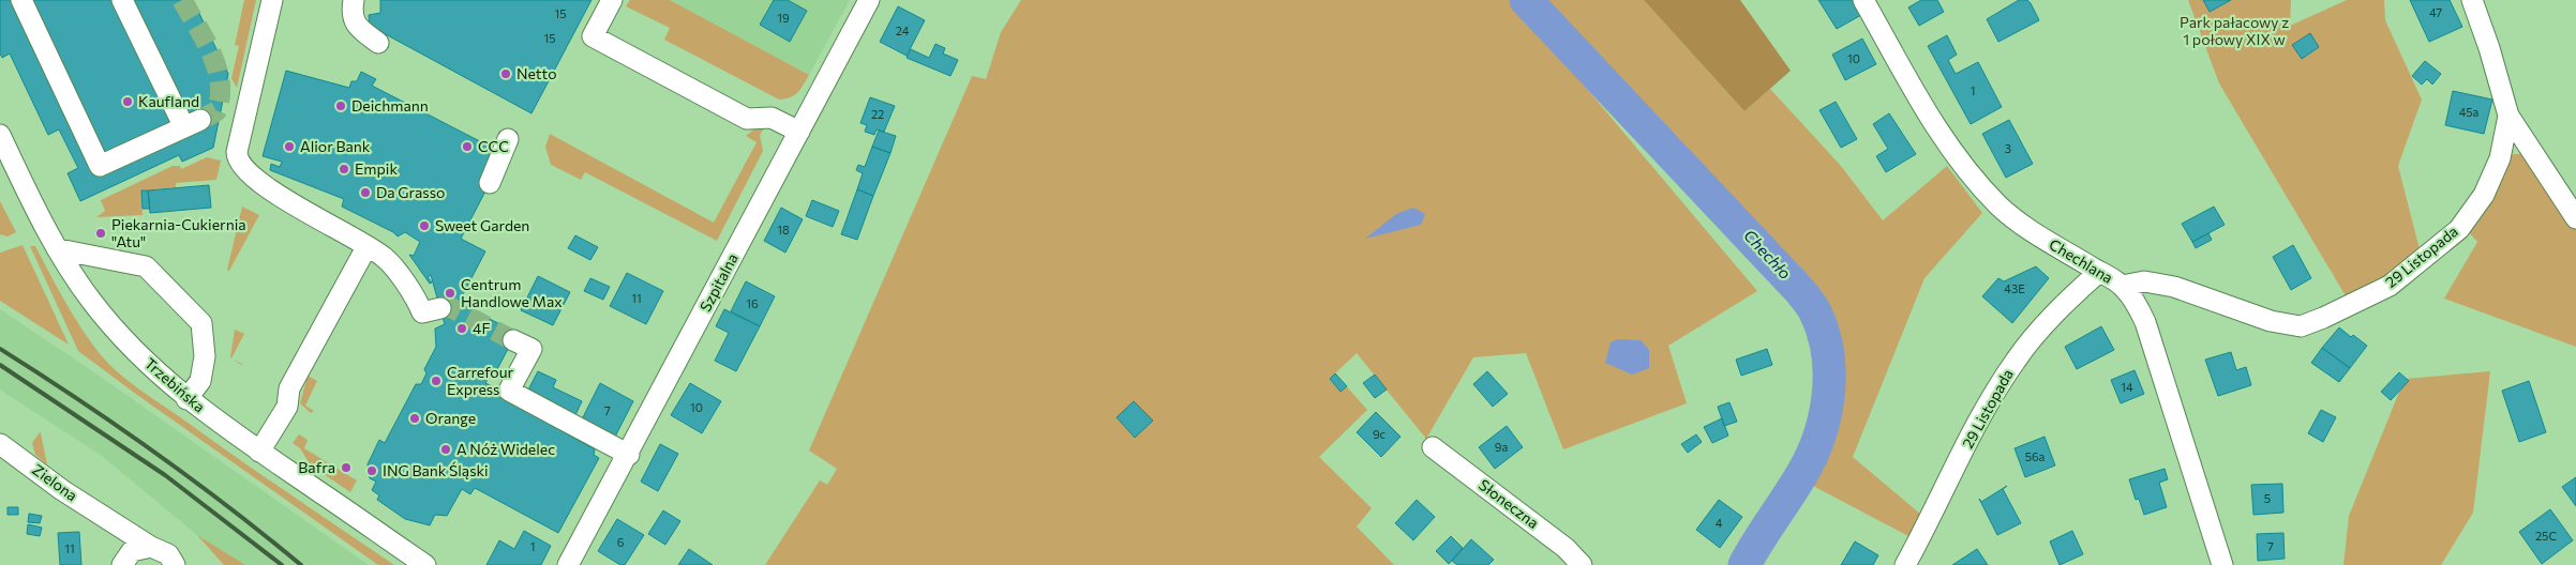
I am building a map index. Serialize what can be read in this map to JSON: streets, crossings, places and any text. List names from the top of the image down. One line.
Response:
{"streets":{"street":["29 Listopada","Chechlana","Szpitalna","Trzebińska","Zielona","Słoneczna"]},"crossings":[["29 Listopada","Chechlana"]],"water":["Chechło"],"parks":["Park pałacowy z 1 połowy XIX w"],"places":["Netto","Kaufland","Deichmann","Alior Bank","CCC","Empik","Da Grasso","Sweet Garden","Piekarnia-Cukiernia \"Atu\"","Centrum Handlowe Max","4F","Carrefour Express","Orange","A Nóż Widelec","Bafra","ING Bank Śląski"],"house_numbers":["47","15","19","24","15","10","1","45a","22","3","18","43E","11","16","14","10","7","9c","9a","56a","5","4","25C","6","1","7","11"]}
